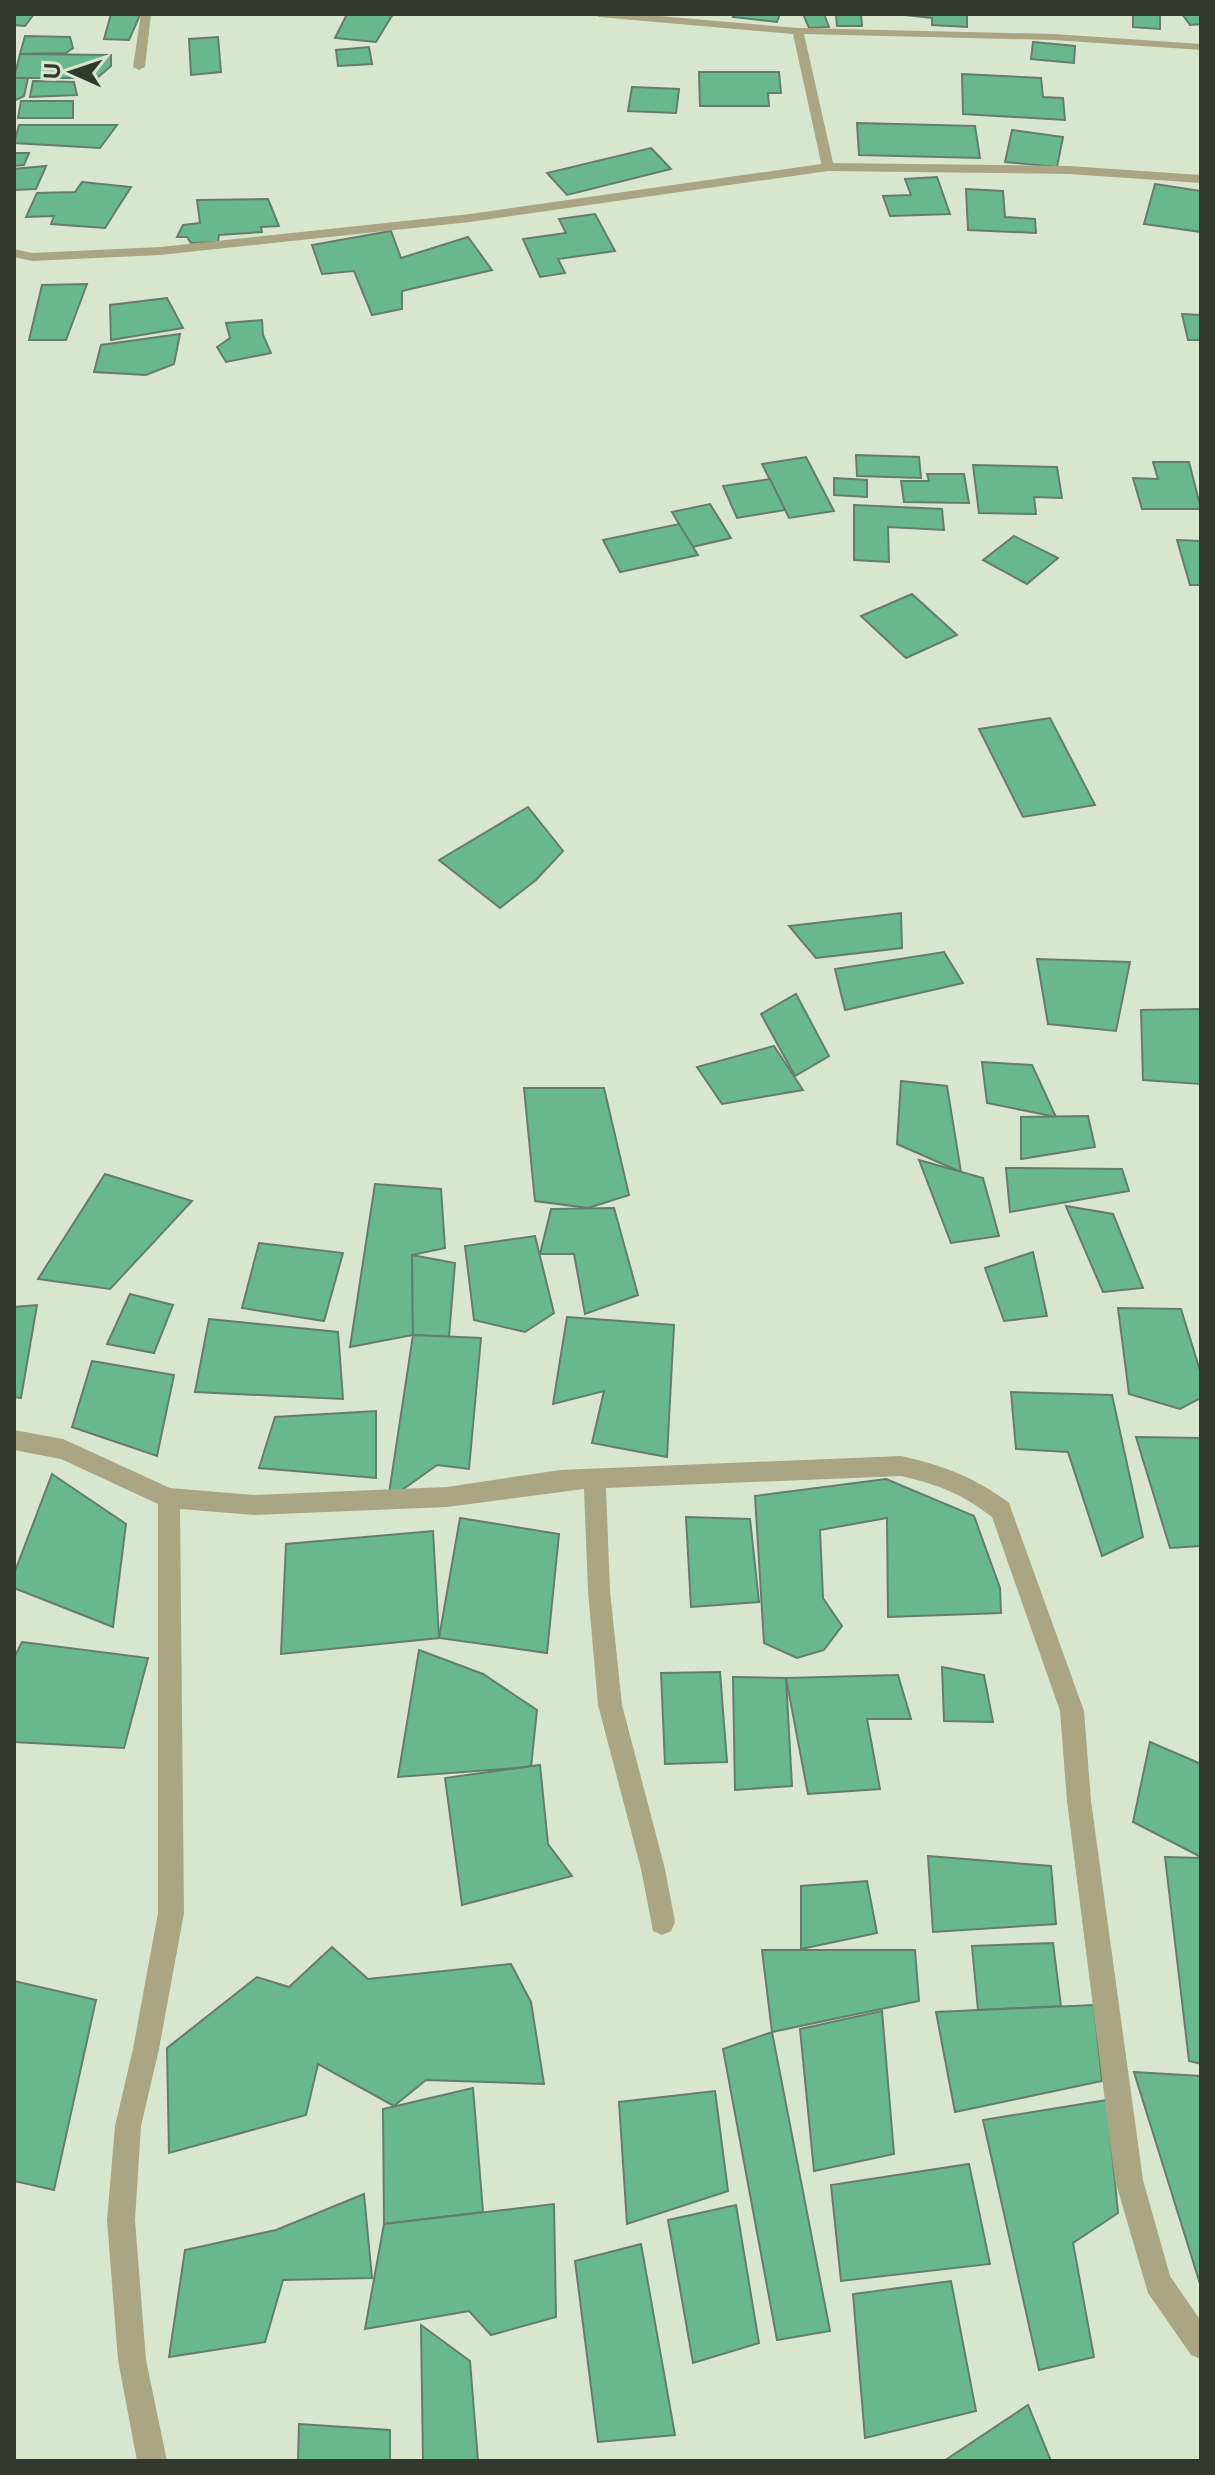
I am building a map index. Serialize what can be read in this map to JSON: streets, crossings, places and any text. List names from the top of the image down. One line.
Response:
{"north":"left"}
